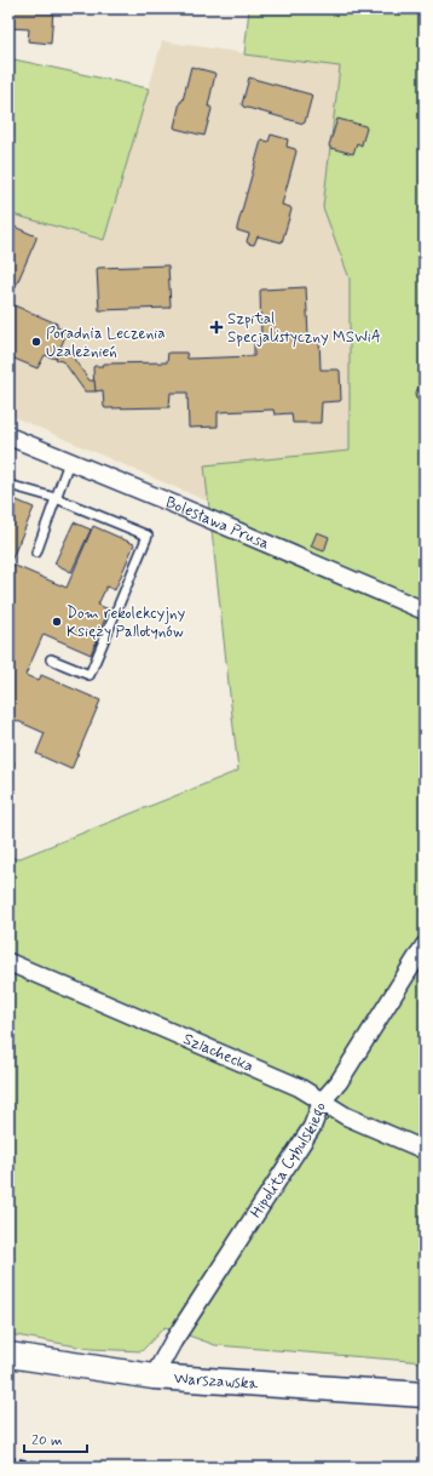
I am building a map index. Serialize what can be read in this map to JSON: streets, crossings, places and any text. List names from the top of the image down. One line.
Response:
{"streets":{"street":["Bolesława Prusa","Szlachecka","Hipolita Cybulskiego","Warszawska"]},"crossings":[["Szlachecka","Hipolita Cybulskiego"],["Hipolita Cybulskiego","Warszawska"]],"places":{"health":["Szpital Specjalistyczny MSWiA"],"other":["Poradnia Leczenia Uzależnień","Dom rekolekcyjny Księży Pallotynów"]},"scale_bar":"20 m"}
